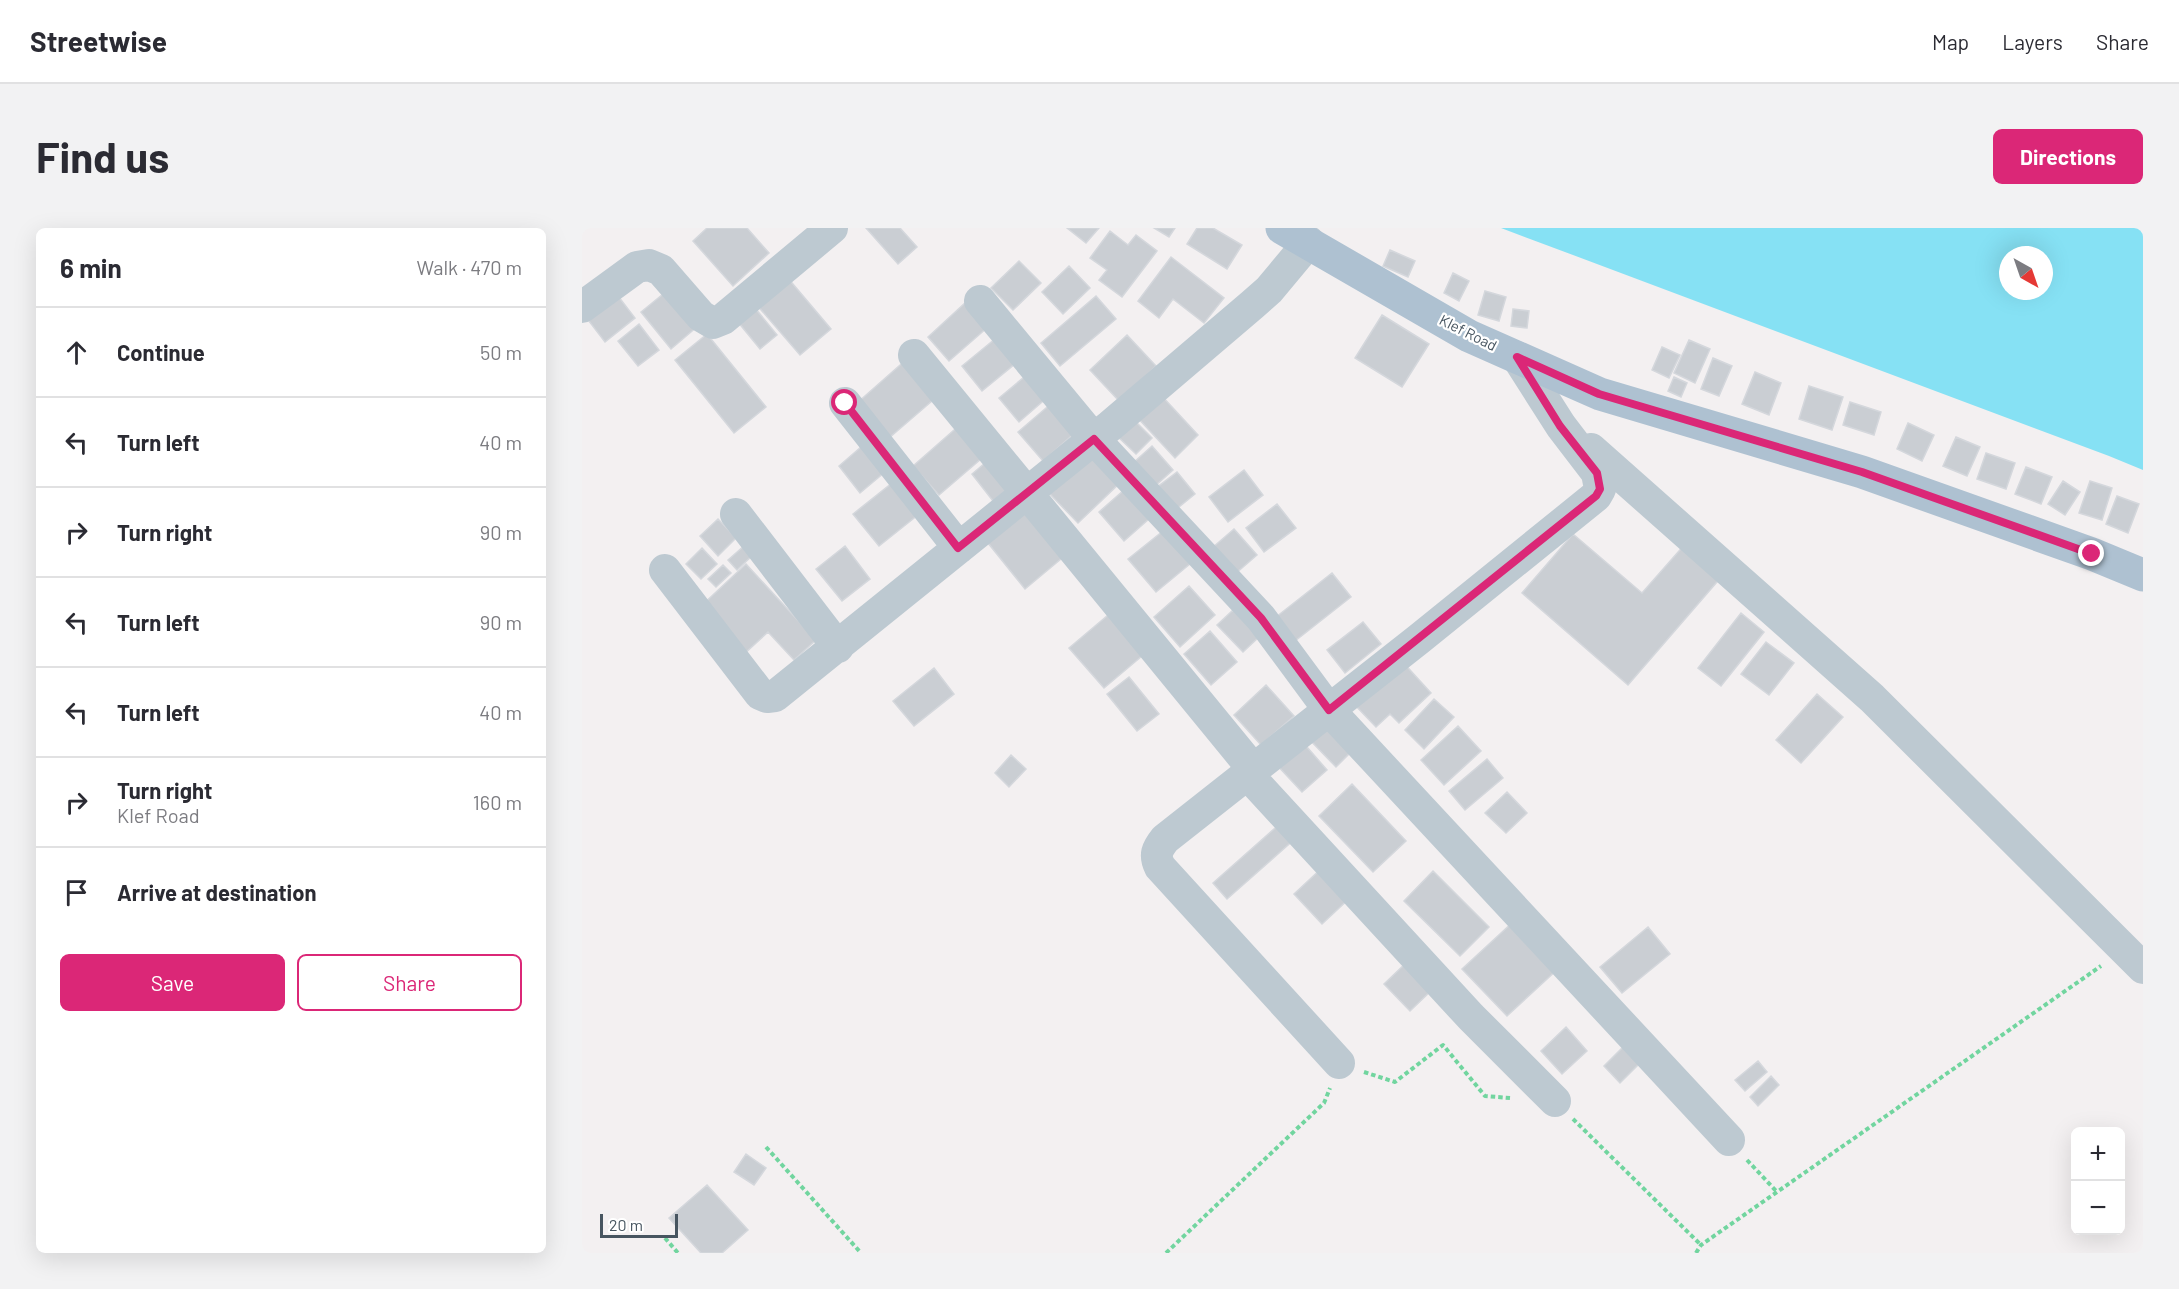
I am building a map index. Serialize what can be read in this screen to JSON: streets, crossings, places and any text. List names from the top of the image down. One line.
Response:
{"streets":{"main road":["Klef Road"]},"scale_bar":"20 m","north":"bottom right","page":{"header":"Streetwise","nav":["Map","Layers","Share"],"buttons":["Directions",["Save","Share"]],"title":"Find us","heading":["6 min","Walk · 470 m"],"list":[["Continue","50 m"],["Turn left","40 m"],["Turn right","90 m"],["Turn left","90 m"],["Turn left","40 m"],["Turn right","Klef Road","160 m"],"Arrive at destination"],"map_buttons":["+","−"],"scale":"20 m"}}
